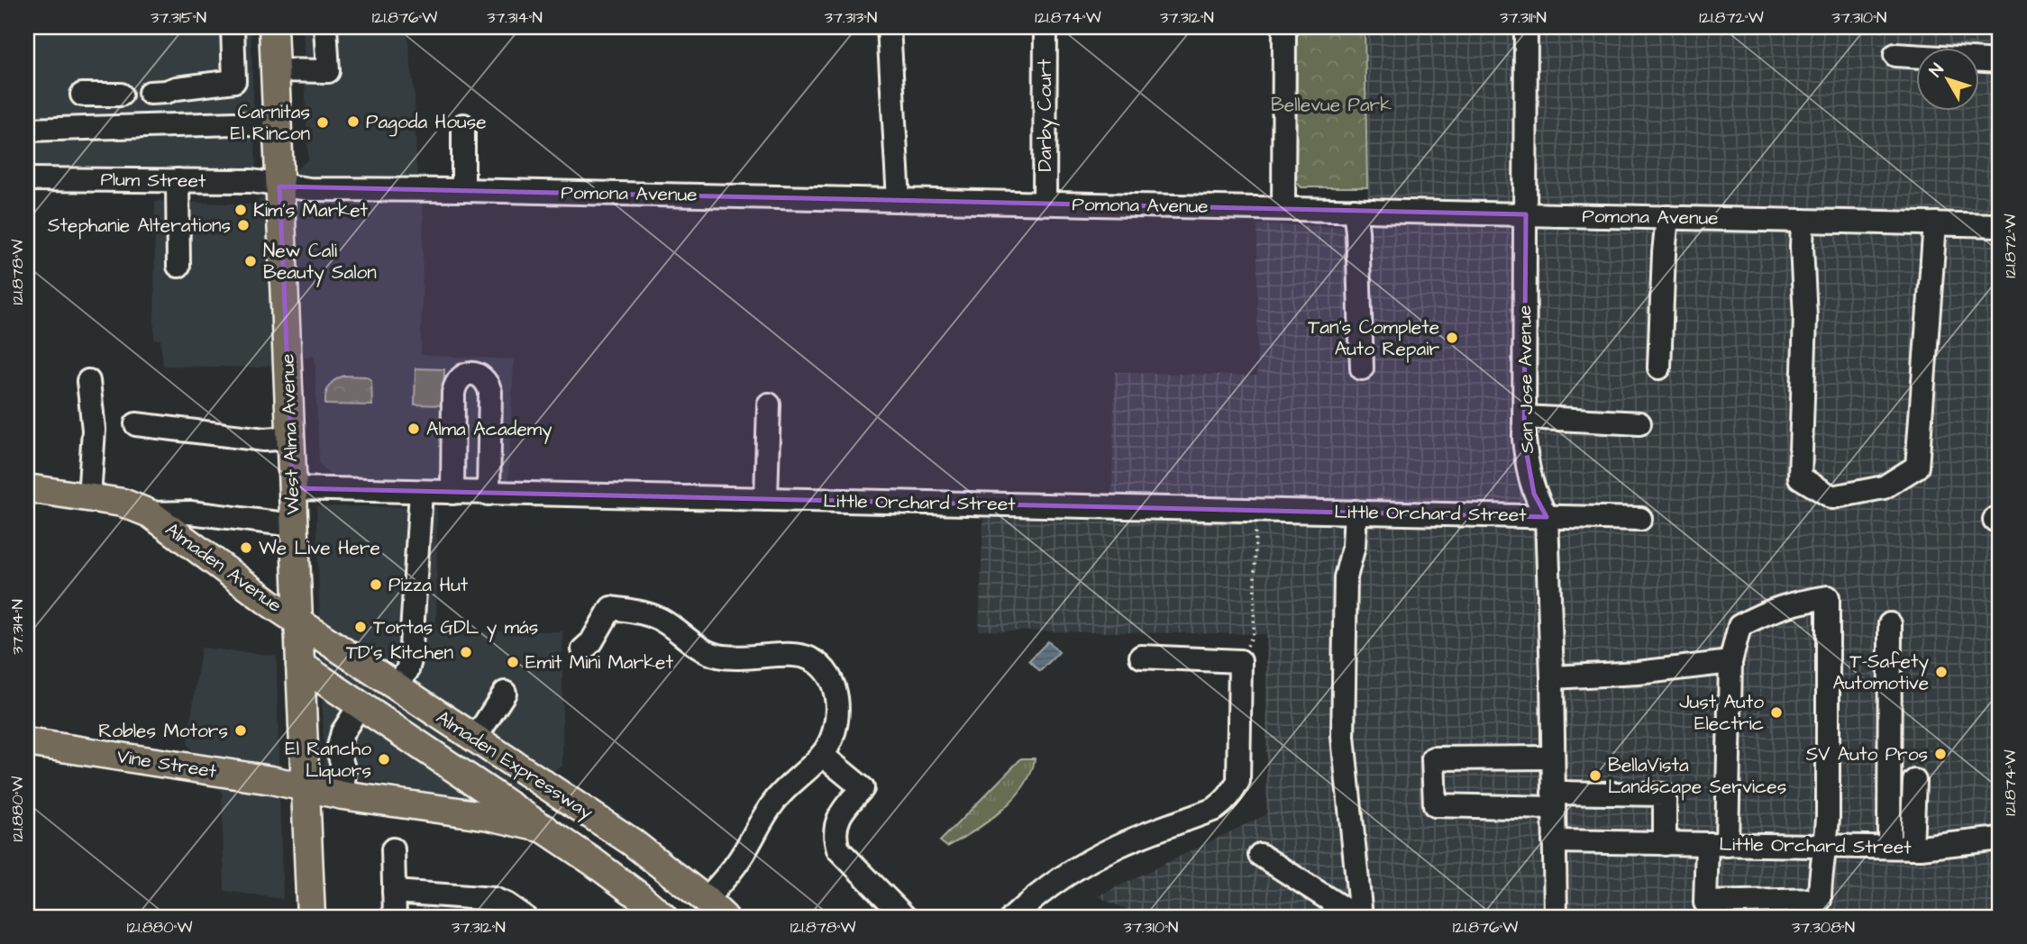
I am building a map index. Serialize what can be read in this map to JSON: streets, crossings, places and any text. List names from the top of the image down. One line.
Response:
{"streets":{"main road":["West Alma Avenue","Almaden Avenue","Vine Street","Almaden Expressway"],"street":["Darby Court","Plum Street","Pomona Avenue","San Jose Avenue","Little Orchard Street"]},"crossings":[["Darby Court","Pomona Avenue"],["Plum Street","Pomona Avenue"],["Plum Street","West Alma Avenue"],["Pomona Avenue","San Jose Avenue"],["Pomona Avenue","West Alma Avenue"],["San Jose Avenue","Little Orchard Street"],["West Alma Avenue","Little Orchard Street"],["West Alma Avenue","Almaden Avenue"],["West Alma Avenue","Vine Street"],["West Alma Avenue","Almaden Expressway"],["Almaden Avenue","Almaden Expressway"],["Vine Street","Almaden Expressway"]],"parks":["Bellevue Park"],"places":["Pagoda House","Carnitas El Rincon","Kim's Market","Stephanie Alterations","New Cali Beauty Salon","Tan's Complete Auto Repair","Alma Academy","We Live Here","Pizza Hut","Tortas GDL y más","TD’s Kitchen","Emit Mini Market","T-Safety Automotive","Just Auto Electric","Robles Motors","SV Auto Pros","El Rancho Liquors","BellaVista Landscape Services"],"north":"top left","coordinates":["37.315°N","121.876°W","37.314°N","37.313°N","121.874°W","37.312°N","37.311°N","121.872°W","37.310°N","121.878°W","121.880°W","37.308°N"]}
